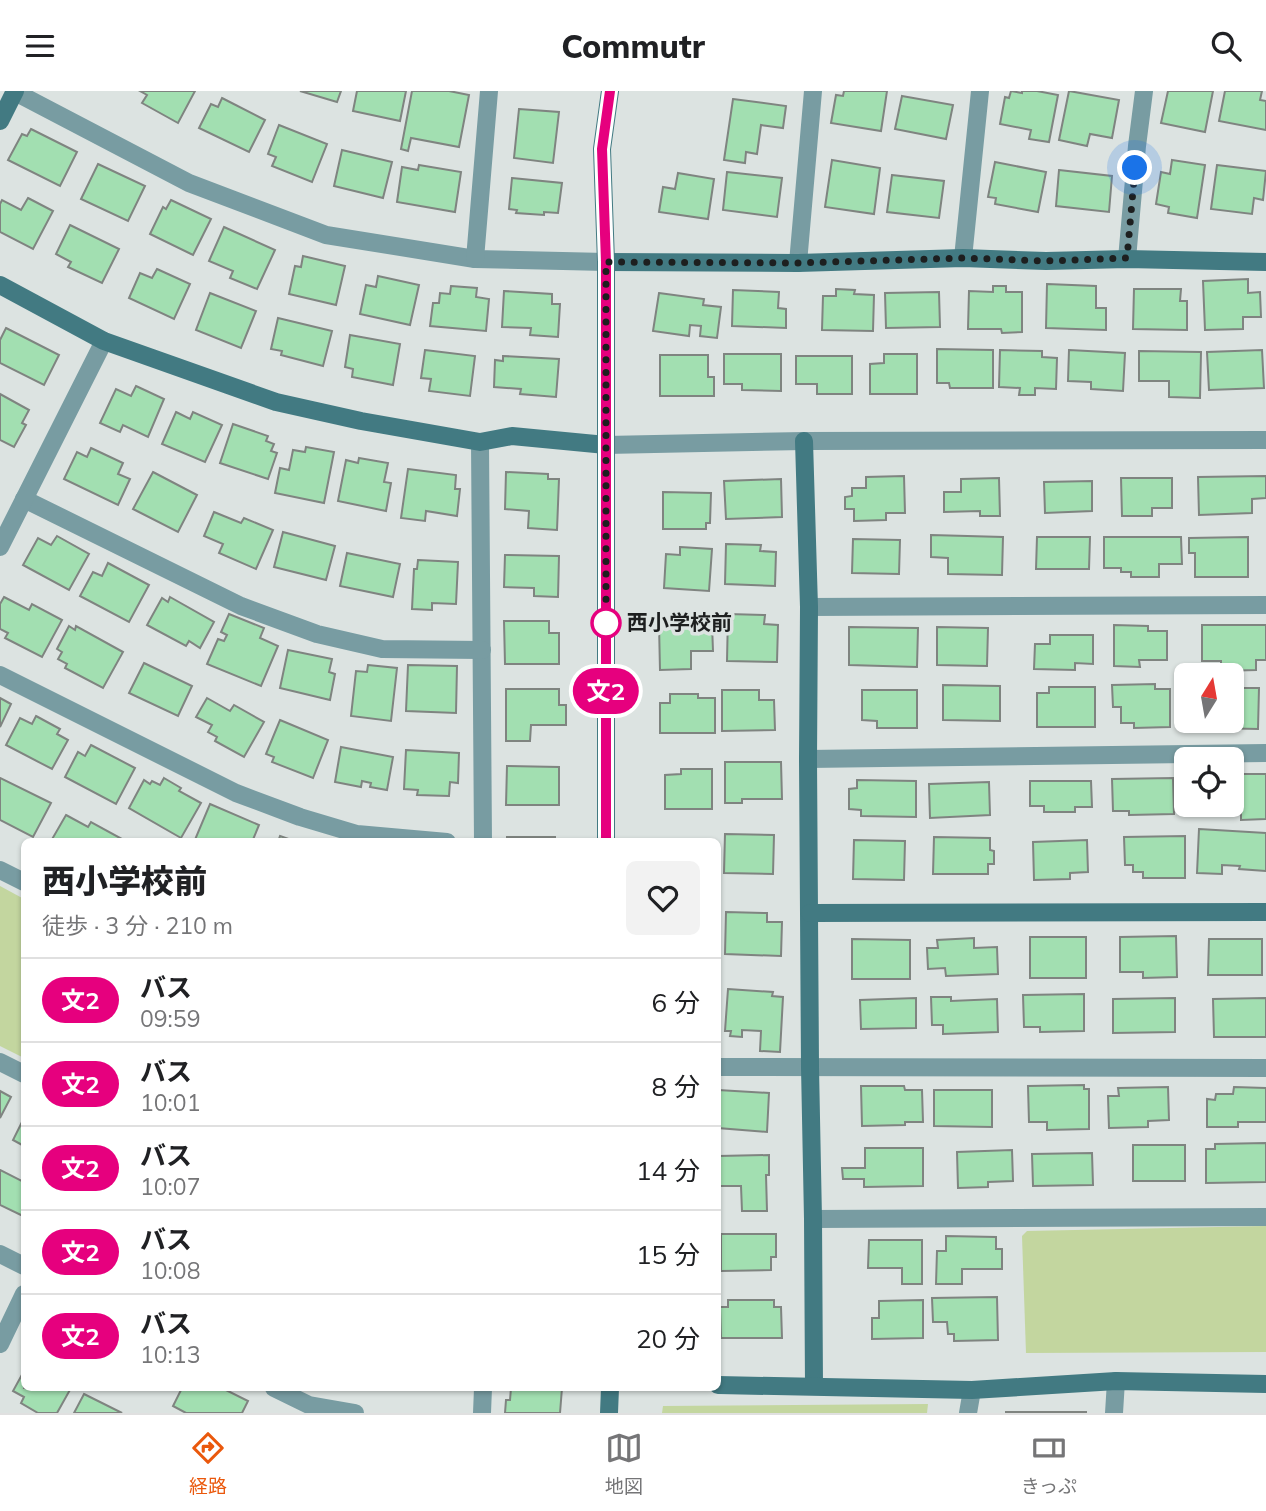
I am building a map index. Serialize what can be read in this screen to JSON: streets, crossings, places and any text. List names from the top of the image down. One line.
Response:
{"places":["西小学校前"],"lines":["bus line 文2"],"north":"top","page":{"header":"Commutr","on_map":"文2","heading":["西小学校前","徒歩 · 3 分 · 210 m"],"list":[{"mark":"文2","name":"バス","note":"09:59","value":"6 分"},{"mark":"文2","name":"バス","note":"10:01","value":"8 分"},{"mark":"文2","name":"バス","note":"10:07","value":"14 分"},{"mark":"文2","name":"バス","note":"10:08","value":"15 分"},{"mark":"文2","name":"バス","note":"10:13","value":"20 分"}],"tabs":["経路","地図","きっぷ"]}}
